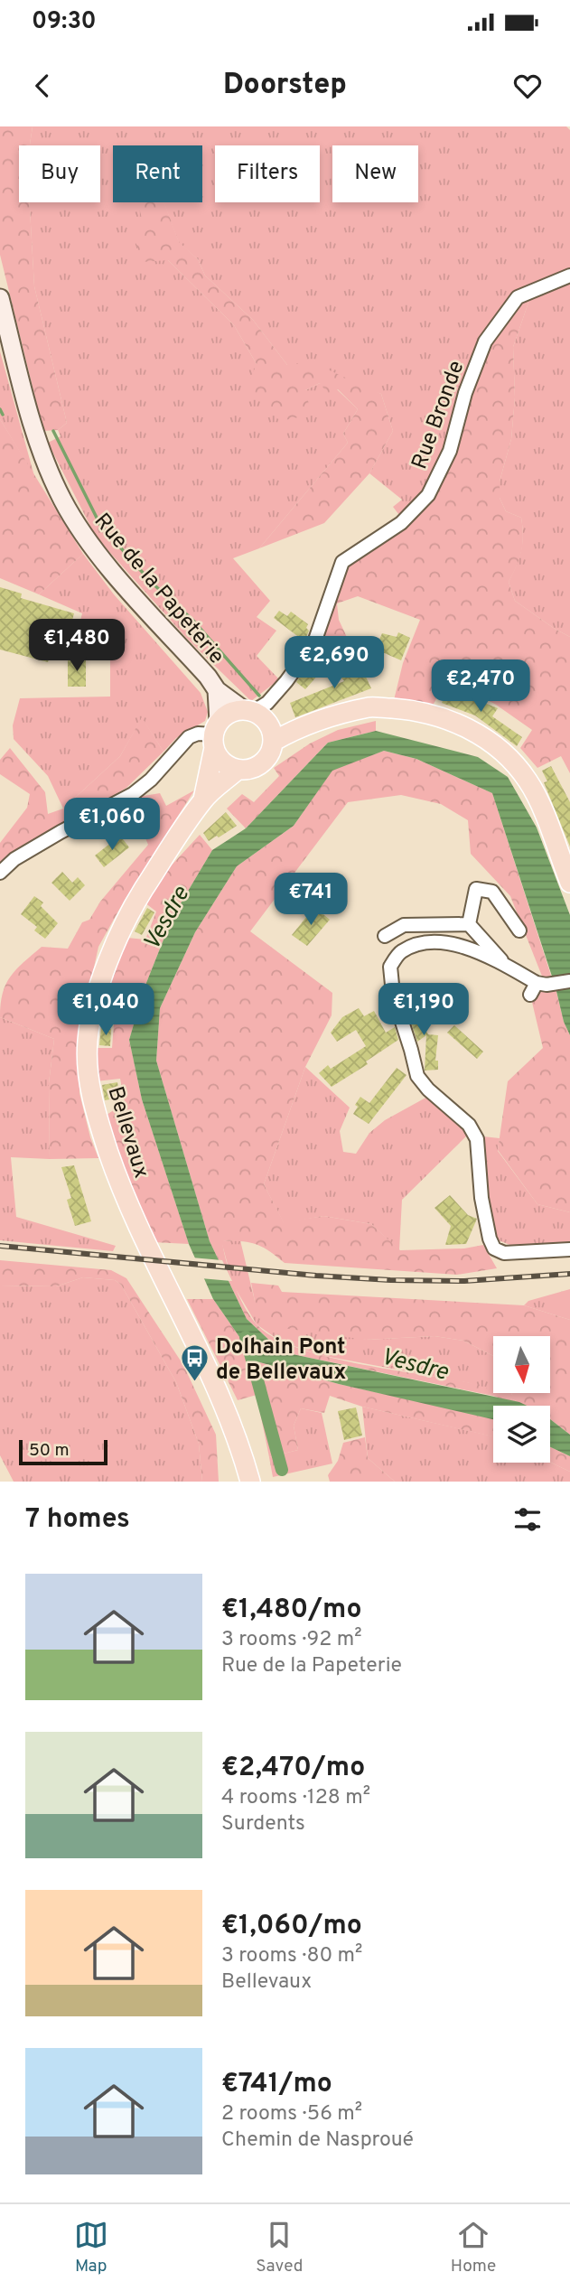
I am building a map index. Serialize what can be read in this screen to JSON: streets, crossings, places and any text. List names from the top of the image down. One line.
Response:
{"streets":{"main road":["Rue de la Papeterie","Bellevaux"],"street":["Rue Bronde"]},"crossings":[["Rue Bronde","Rue de la Papeterie"],["Rue Bronde","Bellevaux"],["Rue de la Papeterie","Bellevaux"]],"water":["Vesdre"],"places":{"bus stop":["Dolhain Pont de Bellevaux"]},"scale_bar":"50 m","north":"bottom","page":{"status":"09:30","header":"Doorstep","chip":["Buy","Rent","Filters","New"],"price":["€1,480","€2,690","€2,470","€1,060","€741","€1,040","€1,190"],"scale":"50 m","heading":"7 homes","list":[{"name":"€1,480/mo","note":"3 rooms · 92 m² · Rue de la Papeterie"},{"name":"€2,470/mo","note":"4 rooms · 128 m² · Surdents"},{"name":"€1,060/mo","note":"3 rooms · 80 m² · Bellevaux"},{"name":"€741/mo","note":"2 rooms · 56 m² · Chemin de Nasproué"}],"tabs":["Map","Saved","Home"]}}
